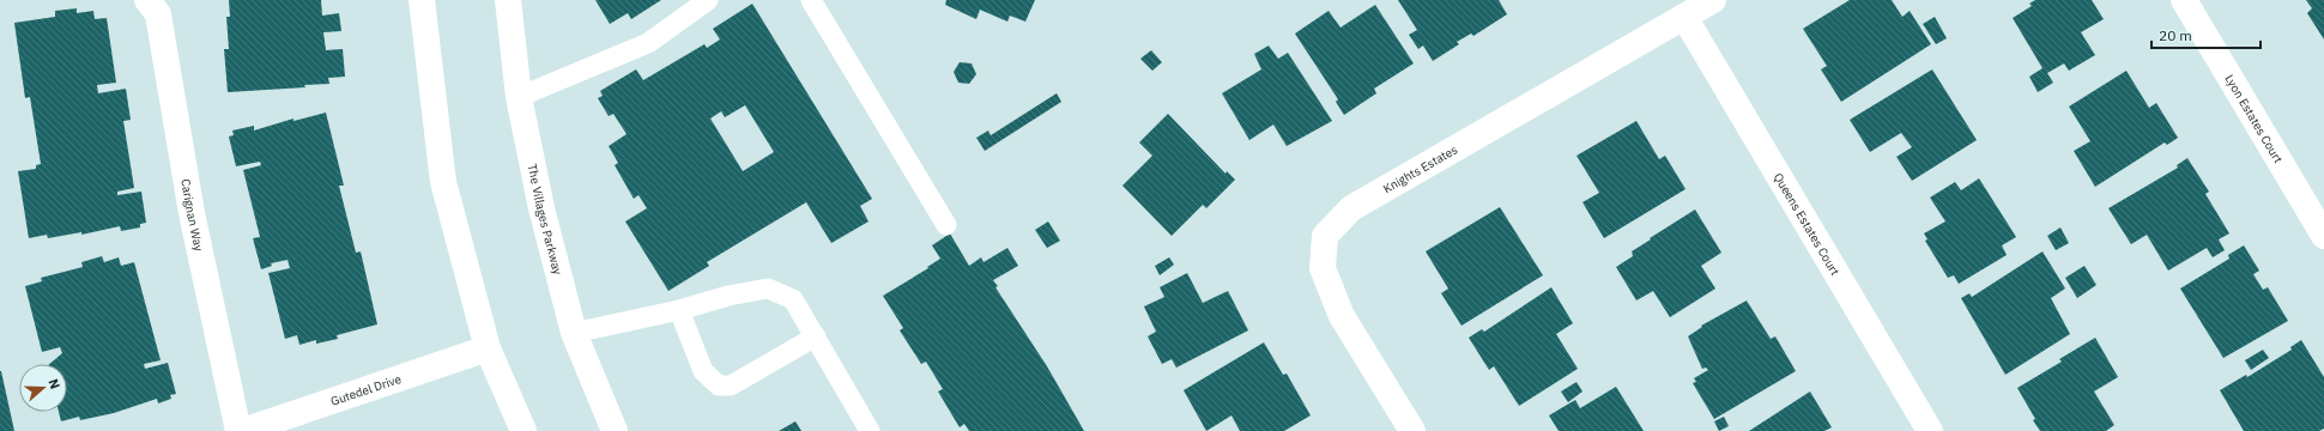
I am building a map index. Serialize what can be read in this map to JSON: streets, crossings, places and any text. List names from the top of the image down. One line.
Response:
{"streets":{"street":["Lyon Estates Court","Knights Estates","Carignan Way","The Villages Parkway","Queens Estates Court","Gutedel Drive"]},"crossings":[["Knights Estates","Queens Estates Court"]],"scale_bar":"20 m","north":"right"}
